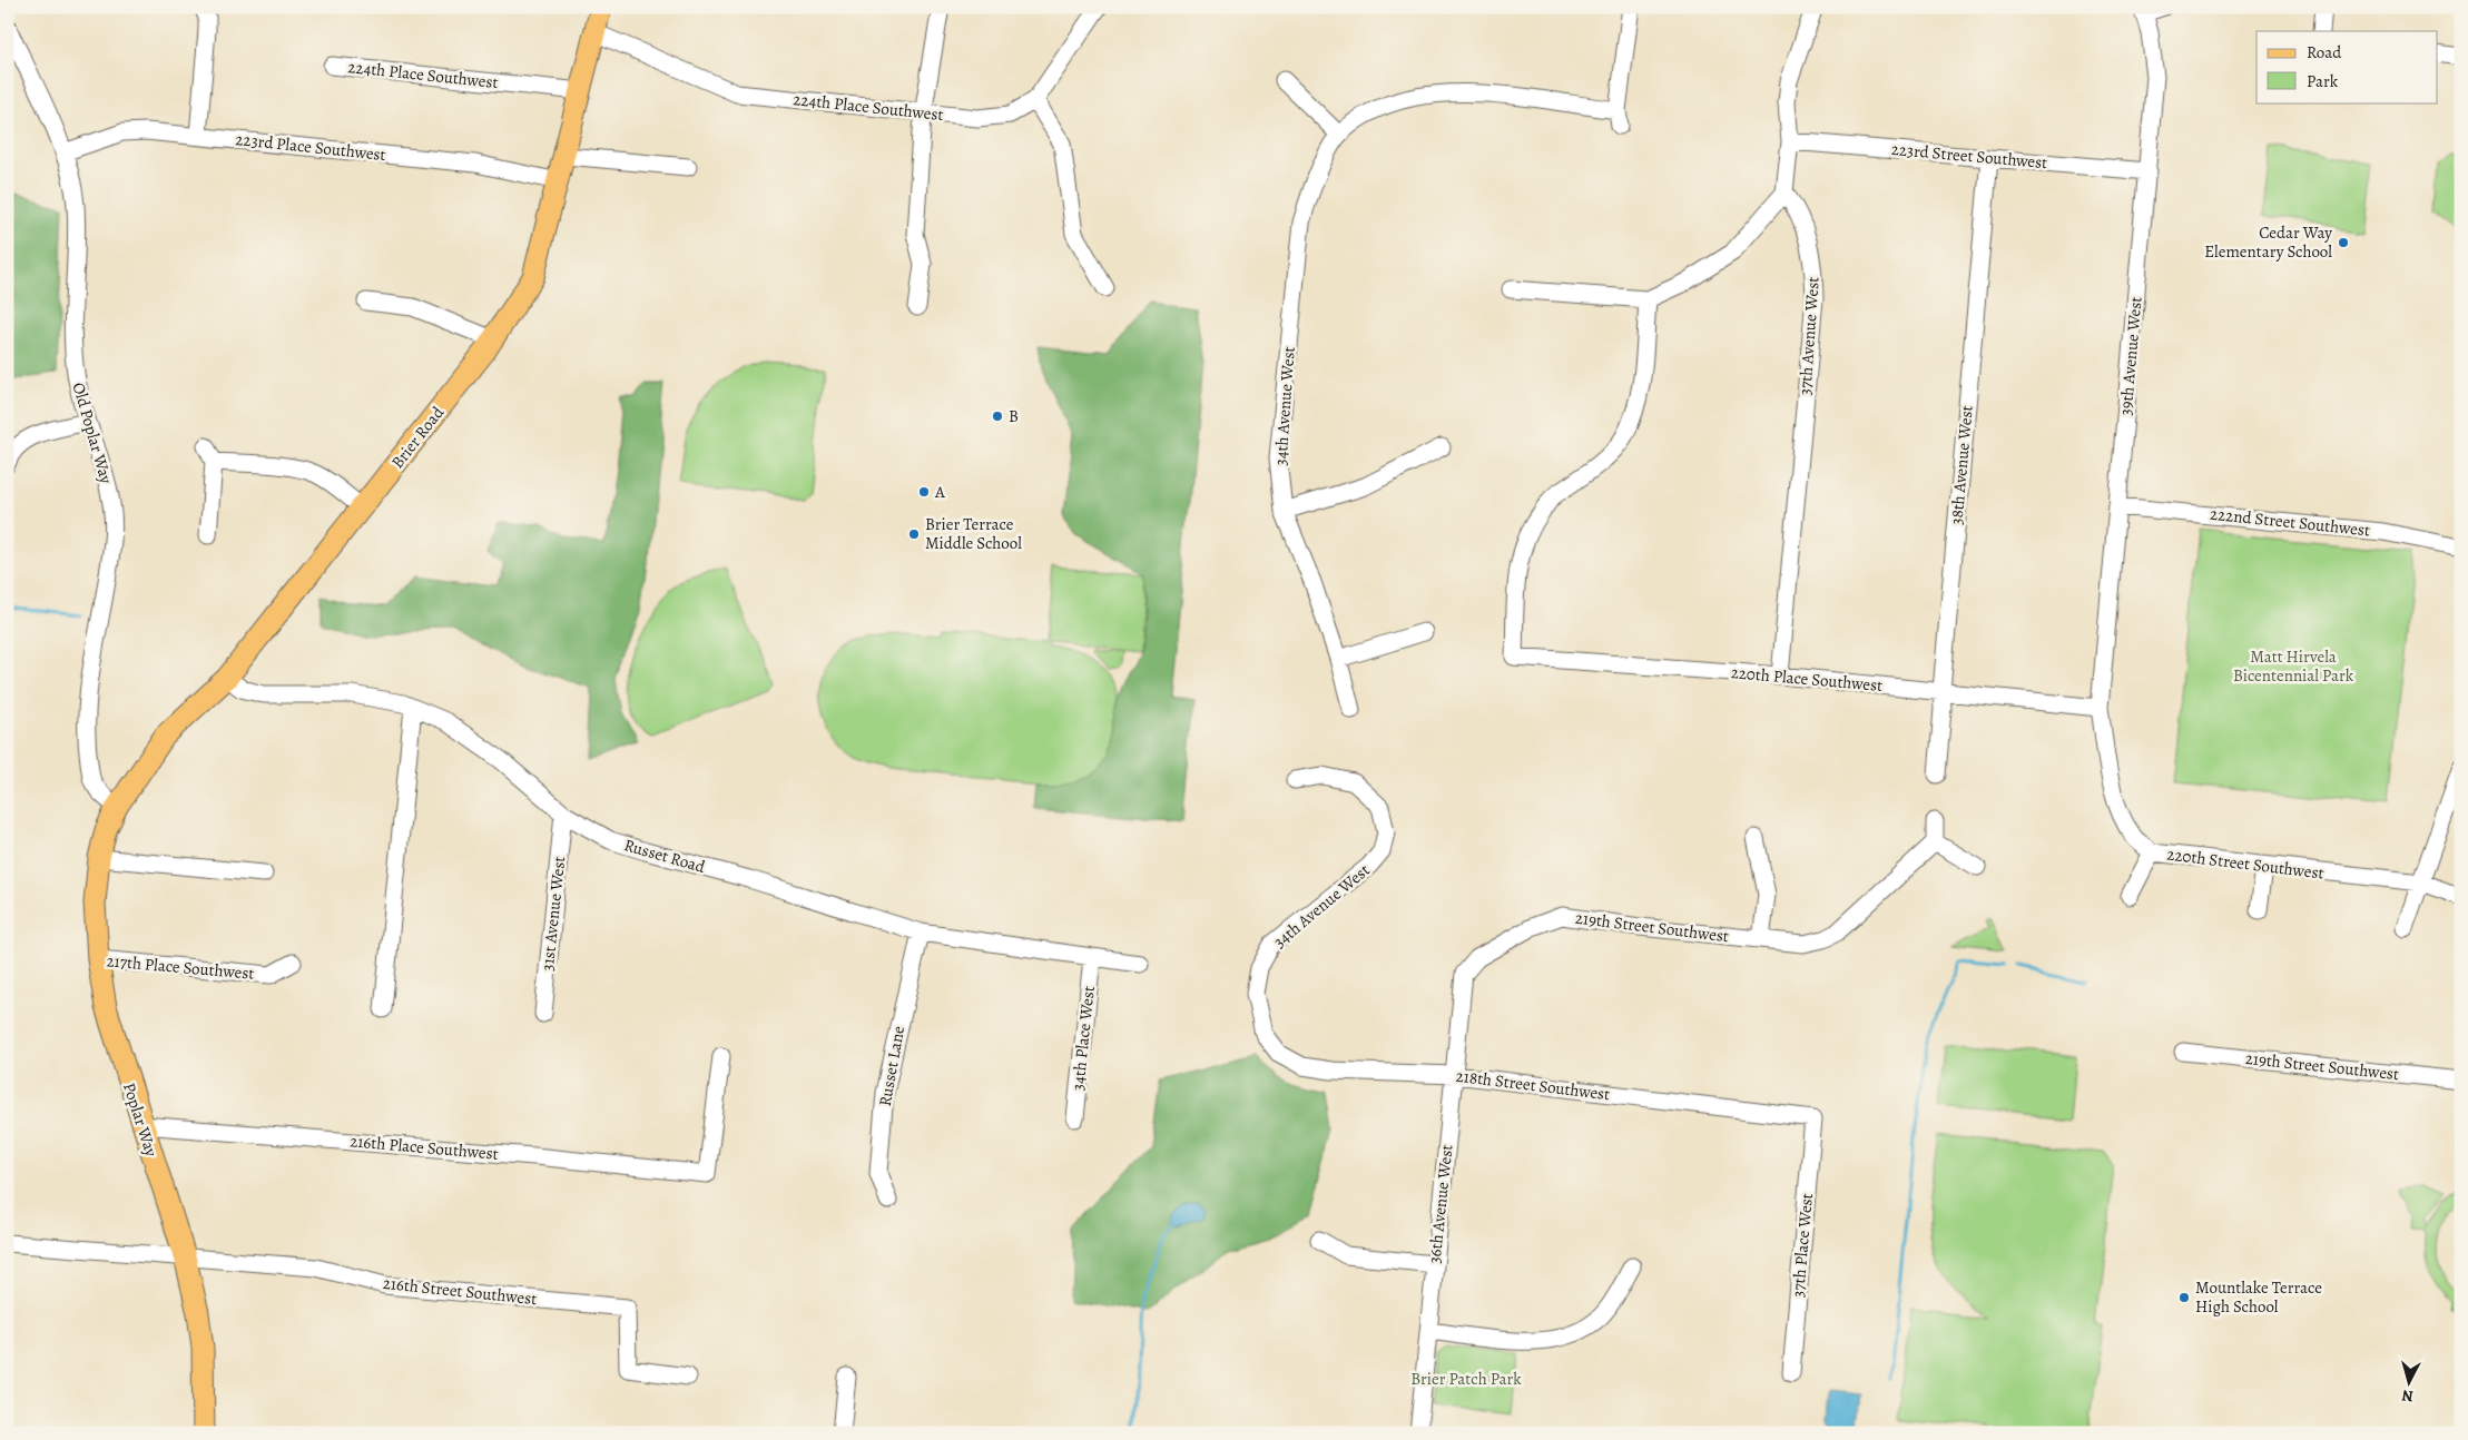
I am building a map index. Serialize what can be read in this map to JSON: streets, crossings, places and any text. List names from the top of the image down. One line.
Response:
{"streets":{"main road":["Brier Road","Poplar Way"],"street":["224th Place Southwest","223rd Place Southwest","223rd Street Southwest","37th Avenue West","39th Avenue West","34th Avenue West","Old Poplar Way","38th Avenue West","222nd Street Southwest","220th Place Southwest","Russet Road","220th Street Southwest","31st Avenue West","219th Street Southwest","217th Place Southwest","34th Place West","Russet Lane","218th Street Southwest","216th Place Southwest","36th Avenue West","37th Place West","216th Street Southwest"]},"crossings":[["224th Place Southwest","Brier Road"],["223rd Place Southwest","Old Poplar Way"],["223rd Place Southwest","Brier Road"],["223rd Street Southwest","39th Avenue West"],["223rd Street Southwest","38th Avenue West"],["37th Avenue West","220th Place Southwest"],["39th Avenue West","222nd Street Southwest"],["39th Avenue West","220th Place Southwest"],["39th Avenue West","220th Street Southwest"],["34th Avenue West","218th Street Southwest"],["Old Poplar Way","Brier Road"],["Old Poplar Way","Poplar Way"],["Brier Road","Russet Road"],["Brier Road","Poplar Way"],["38th Avenue West","220th Place Southwest"],["220th Place Southwest","220th Street Southwest"],["Russet Road","31st Avenue West"],["Russet Road","34th Place West"],["Russet Road","Russet Lane"],["219th Street Southwest","36th Avenue West"],["217th Place Southwest","Poplar Way"],["218th Street Southwest","36th Avenue West"],["218th Street Southwest","37th Place West"],["Poplar Way","216th Place Southwest"],["Poplar Way","216th Street Southwest"]],"parks":["Matt Hirvela Bicentennial Park","Brier Patch Park"],"places":["Cedar Way Elementary School","B","A","Brier Terrace Middle School","Mountlake Terrace High School"],"legend":["Road","Park"],"north":"bottom"}
